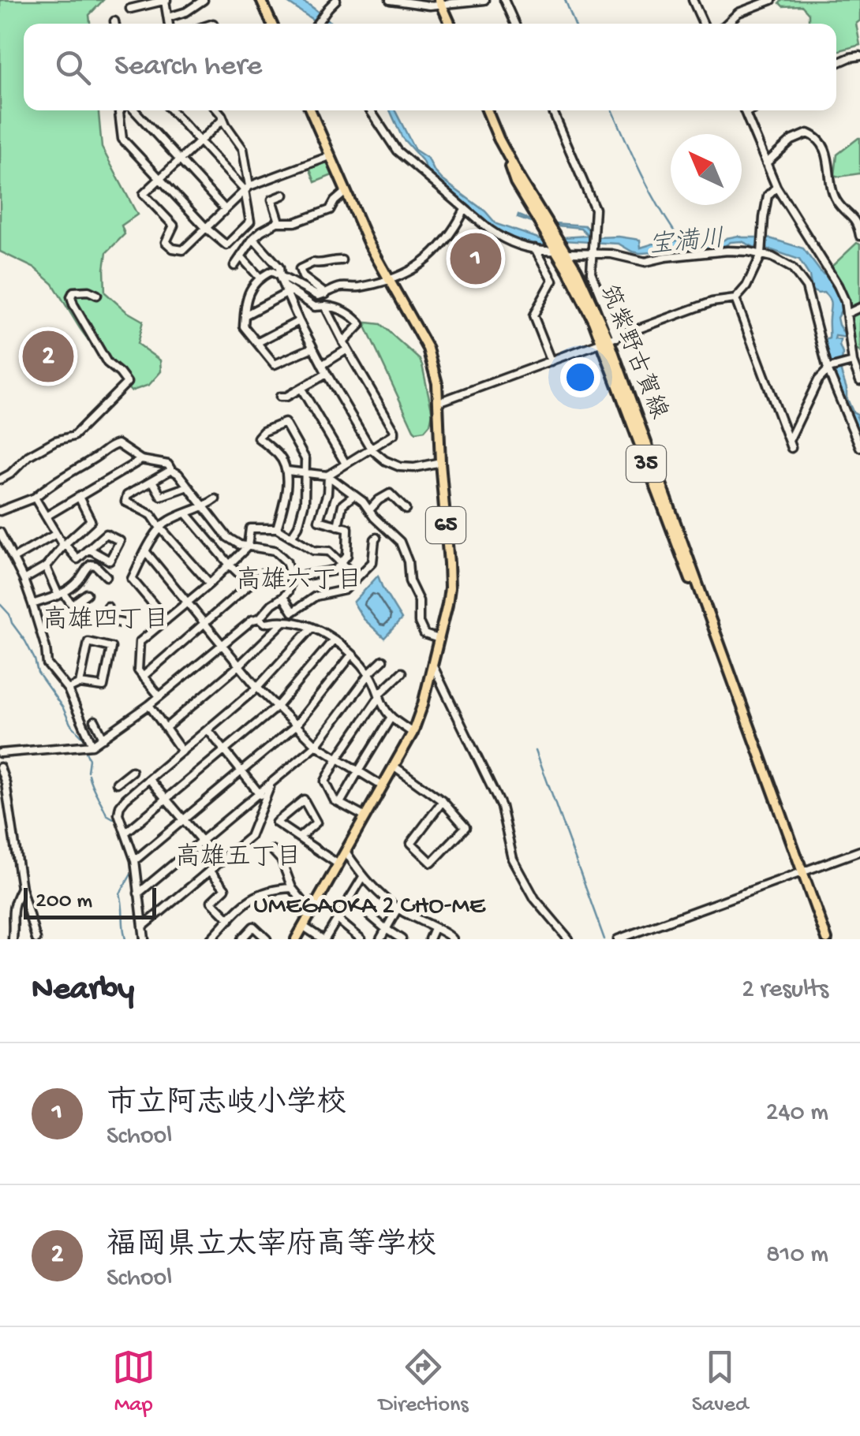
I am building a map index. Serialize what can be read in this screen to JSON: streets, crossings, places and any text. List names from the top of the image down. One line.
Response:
{"streets":{"main road":["筑紫野古賀線","35","65"]},"districts":["高雄六丁目","高雄四丁目","高雄五丁目","UMEGAOKA 2 CHO-ME"],"water":["宝満川"],"scale_bar":"200 m","north":"top left","page":{"search":"Search here","pins":["1","2"],"scale":"200 m","heading":["Nearby","2 results"],"list":[{"mark":"1","name":"市立阿志岐小学校","note":"School","value":"240 m"},{"mark":"2","name":"福岡県立太宰府高等学校","note":"School","value":"810 m"}],"nav":["Map","Directions","Saved"]}}
